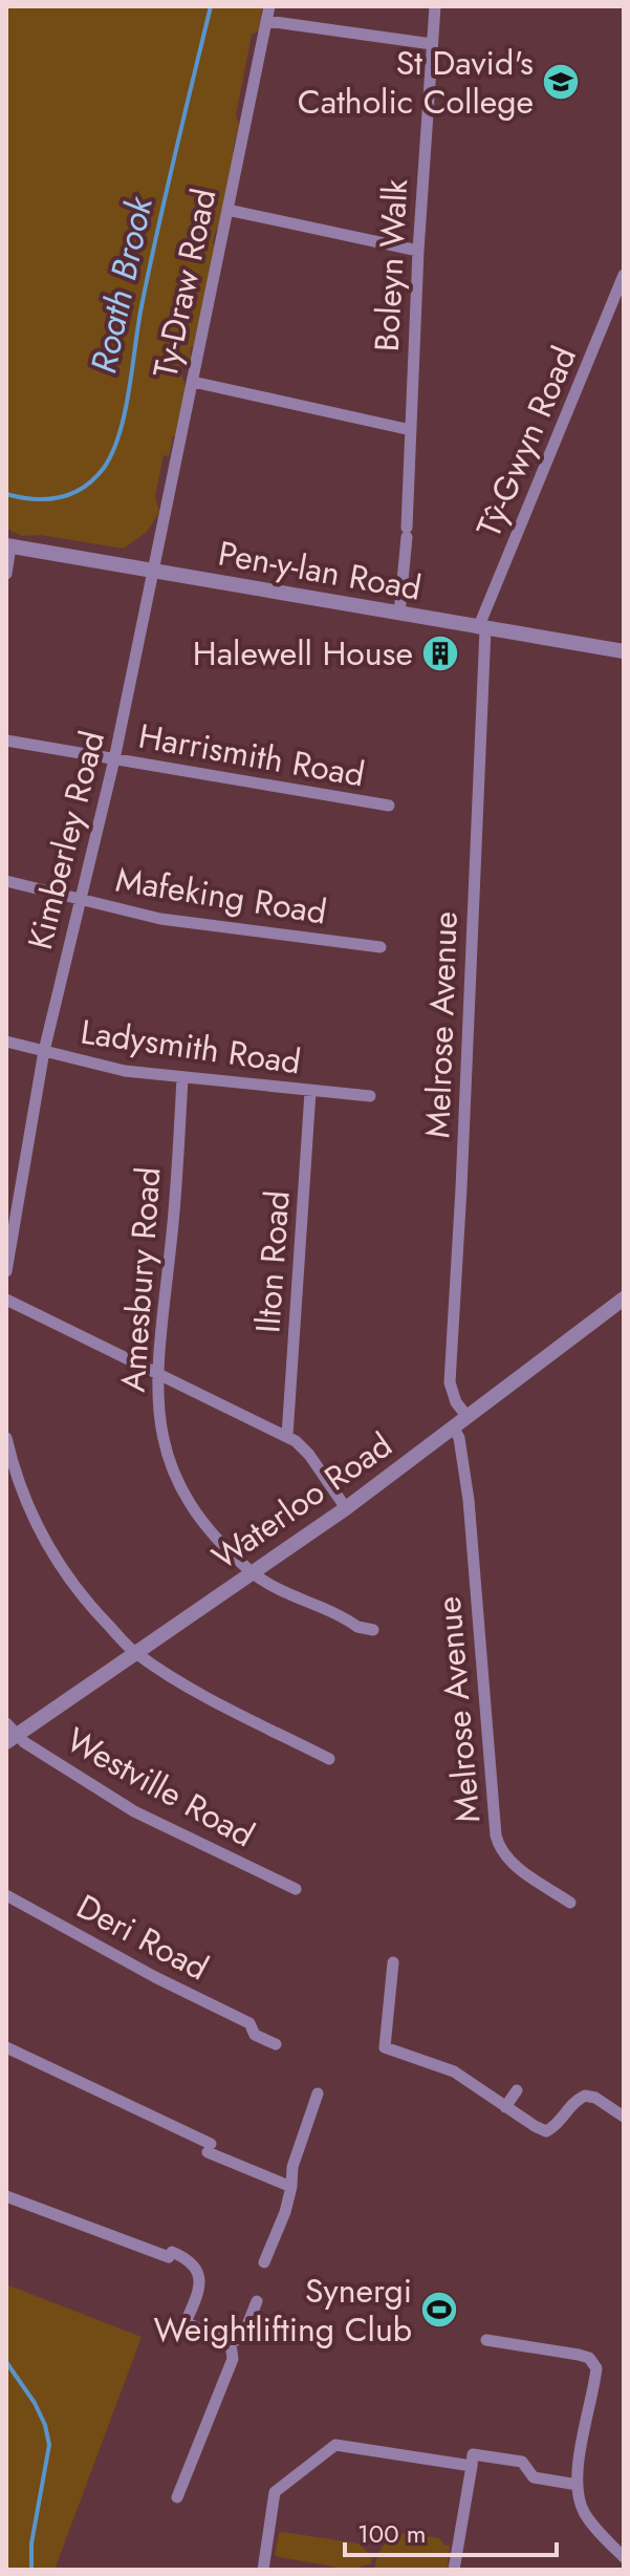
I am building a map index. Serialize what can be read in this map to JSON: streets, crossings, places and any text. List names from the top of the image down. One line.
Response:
{"streets":{"street":["Boleyn Walk","Ty-Draw Road","Tŷ-Gwyn Road","Pen-y-lan Road","Harrismith Road","Kimberley Road","Mafeking Road","Melrose Avenue","Ladysmith Road","Ilton Road","Amesbury Road","Waterloo Road","Westville Road","Deri Road"]},"crossings":[["Boleyn Walk","Pen-y-lan Road"],["Ty-Draw Road","Pen-y-lan Road"],["Ty-Draw Road","Kimberley Road"],["Tŷ-Gwyn Road","Pen-y-lan Road"],["Tŷ-Gwyn Road","Melrose Avenue"],["Pen-y-lan Road","Kimberley Road"],["Pen-y-lan Road","Melrose Avenue"],["Harrismith Road","Kimberley Road"],["Kimberley Road","Mafeking Road"],["Kimberley Road","Ladysmith Road"],["Melrose Avenue","Waterloo Road"],["Ladysmith Road","Ilton Road"],["Ladysmith Road","Amesbury Road"],["Amesbury Road","Waterloo Road"],["Waterloo Road","Westville Road"]],"water":["Roath Brook"],"places":{"school or university":["St David's Catholic College"],"building":["Halewell House"],"sports":["Synergi Weightlifting Club"]},"scale_bar":"100 m"}
